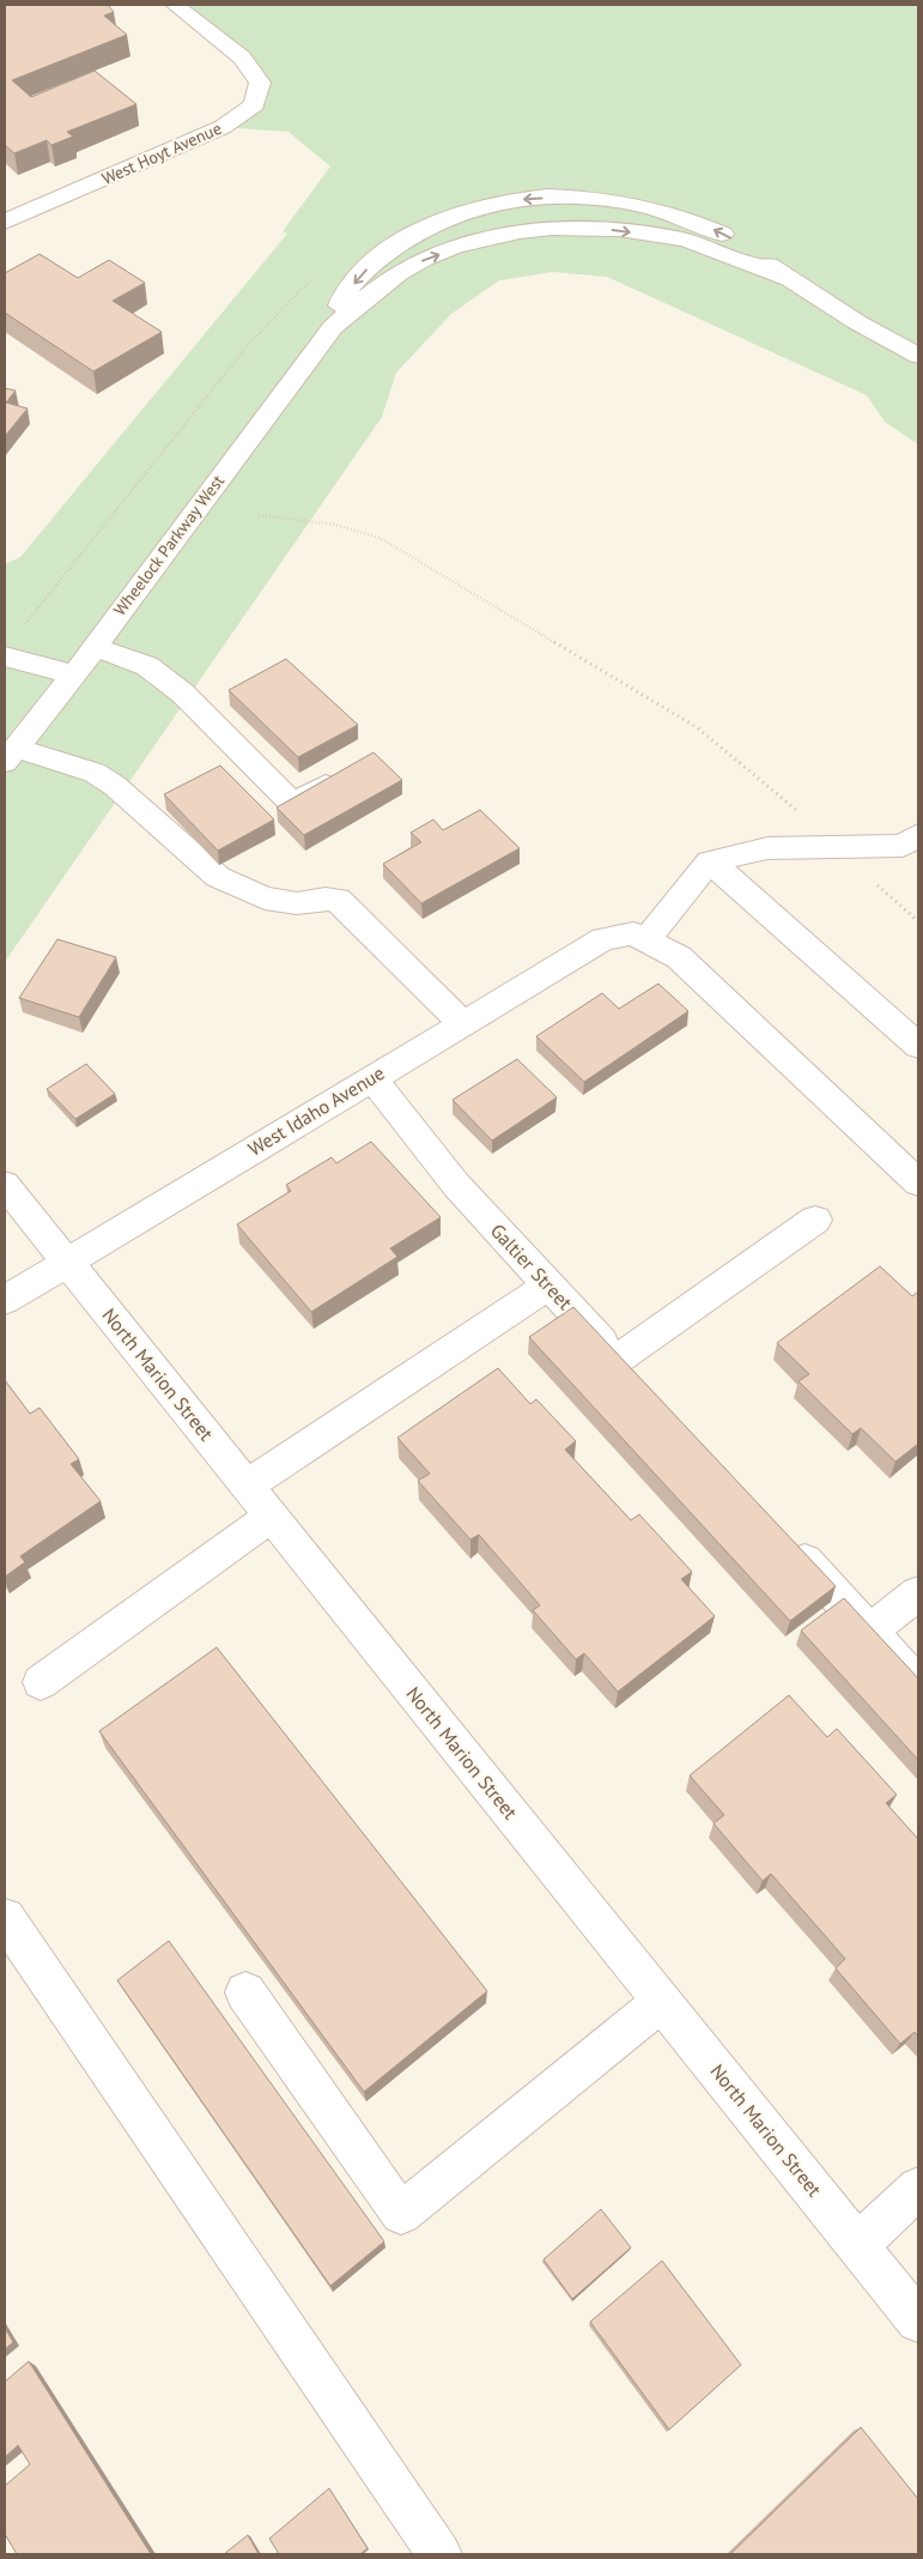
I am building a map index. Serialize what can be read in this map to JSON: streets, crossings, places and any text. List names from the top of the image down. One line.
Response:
{"streets":{"street":["West Hoyt Avenue","Wheelock Parkway West","West Idaho Avenue","Galtier Street","North Marion Street"]},"crossings":[["West Idaho Avenue","Galtier Street"],["West Idaho Avenue","North Marion Street"]]}
